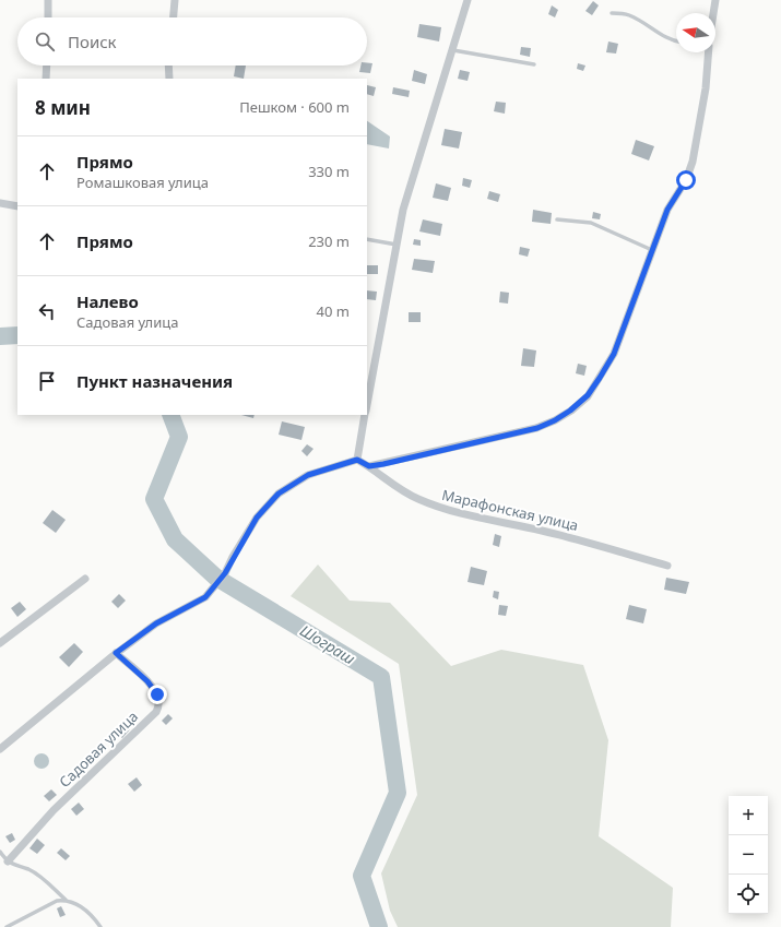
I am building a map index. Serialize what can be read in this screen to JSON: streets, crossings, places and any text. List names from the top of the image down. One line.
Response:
{"streets":{"street":["Марафонская улица","Садовая улица"]},"water":["Шограш"],"north":"left","page":{"search":"Поиск","heading":["8 мин","Пешком · 600 m"],"list":[["Прямо","Ромашковая улица","330 m"],["Прямо","230 m"],["Налево","Садовая улица","40 m"],"Пункт назначения"],"map_buttons":["+","−"]}}
